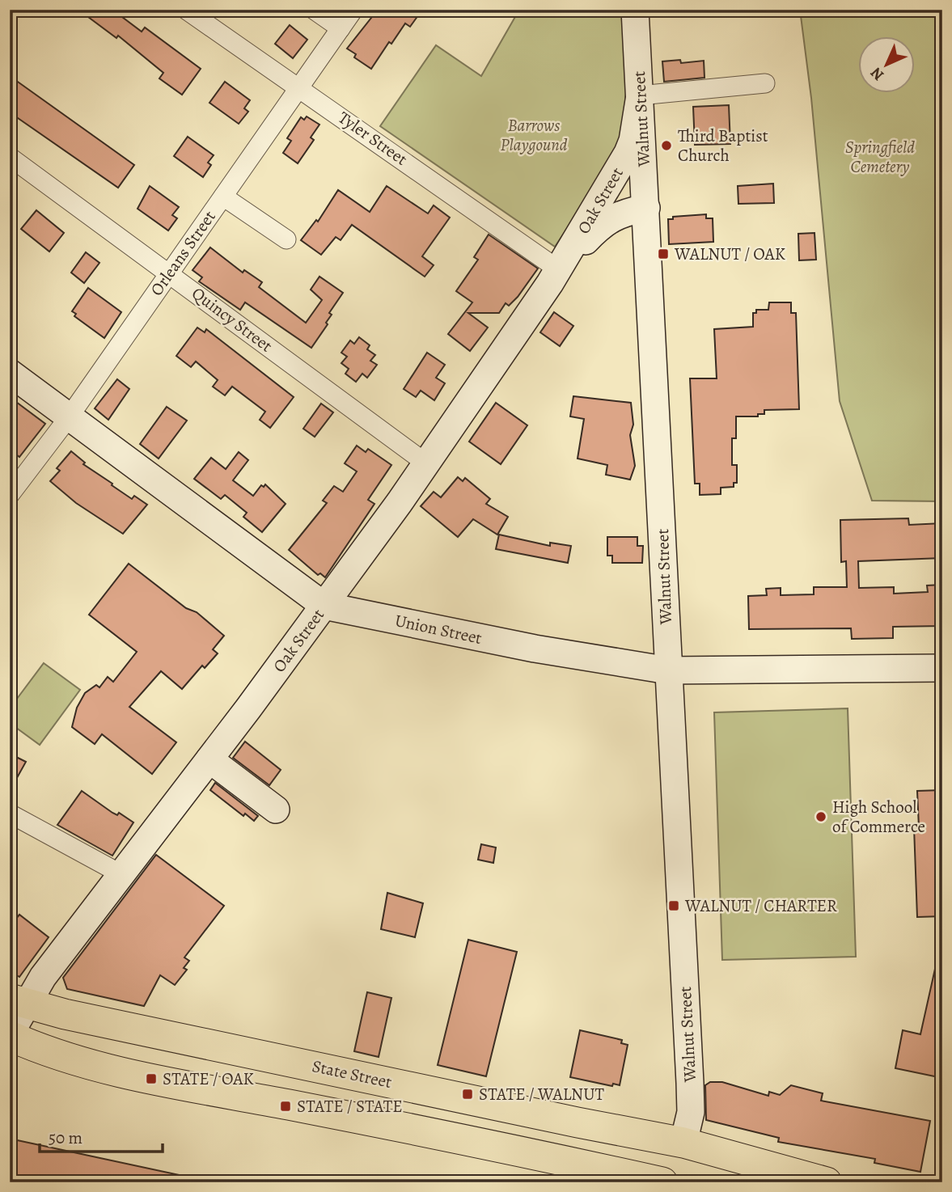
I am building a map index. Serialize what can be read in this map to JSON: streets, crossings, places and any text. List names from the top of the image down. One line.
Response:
{"streets":{"main road":["Walnut Street","Oak Street","Union Street","State Street"],"street":["Tyler Street","Orleans Street","Quincy Street"]},"crossings":[["Walnut Street","Oak Street"],["Walnut Street","Union Street"],["Walnut Street","State Street"],["Tyler Street","Oak Street"],["Tyler Street","Orleans Street"],["Oak Street","Quincy Street"],["Oak Street","Union Street"],["Oak Street","State Street"],["Orleans Street","Quincy Street"],["Orleans Street","Union Street"]],"parks":["Barrows Playgound","Springfield Cemetery"],"places":{"other":["Third Baptist Church","High School of Commerce"],"transit":["WALNUT / OAK","WALNUT / CHARTER","STATE / OAK","STATE / WALNUT","STATE / STATE"]},"scale_bar":"50 m","north":"bottom left"}
